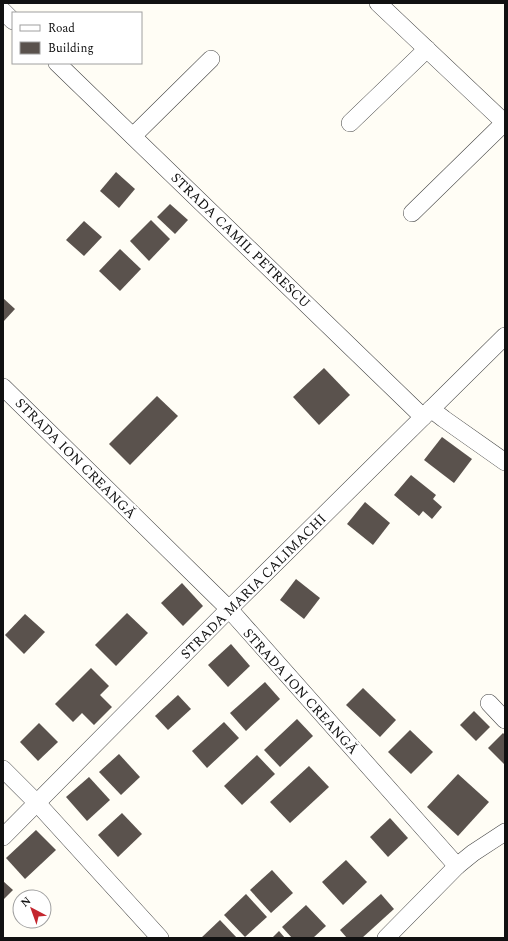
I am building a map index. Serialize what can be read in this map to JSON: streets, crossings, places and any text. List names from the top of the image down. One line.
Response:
{"streets":{"street":["STRADA CAMIL PETRESCU","STRADA ION CREANGĂ","STRADA MARIA CALIMACHI"]},"crossings":[["STRADA CAMIL PETRESCU","STRADA MARIA CALIMACHI"],["STRADA ION CREANGĂ","STRADA MARIA CALIMACHI"]],"legend":["Road","Building"],"north":"top left"}
